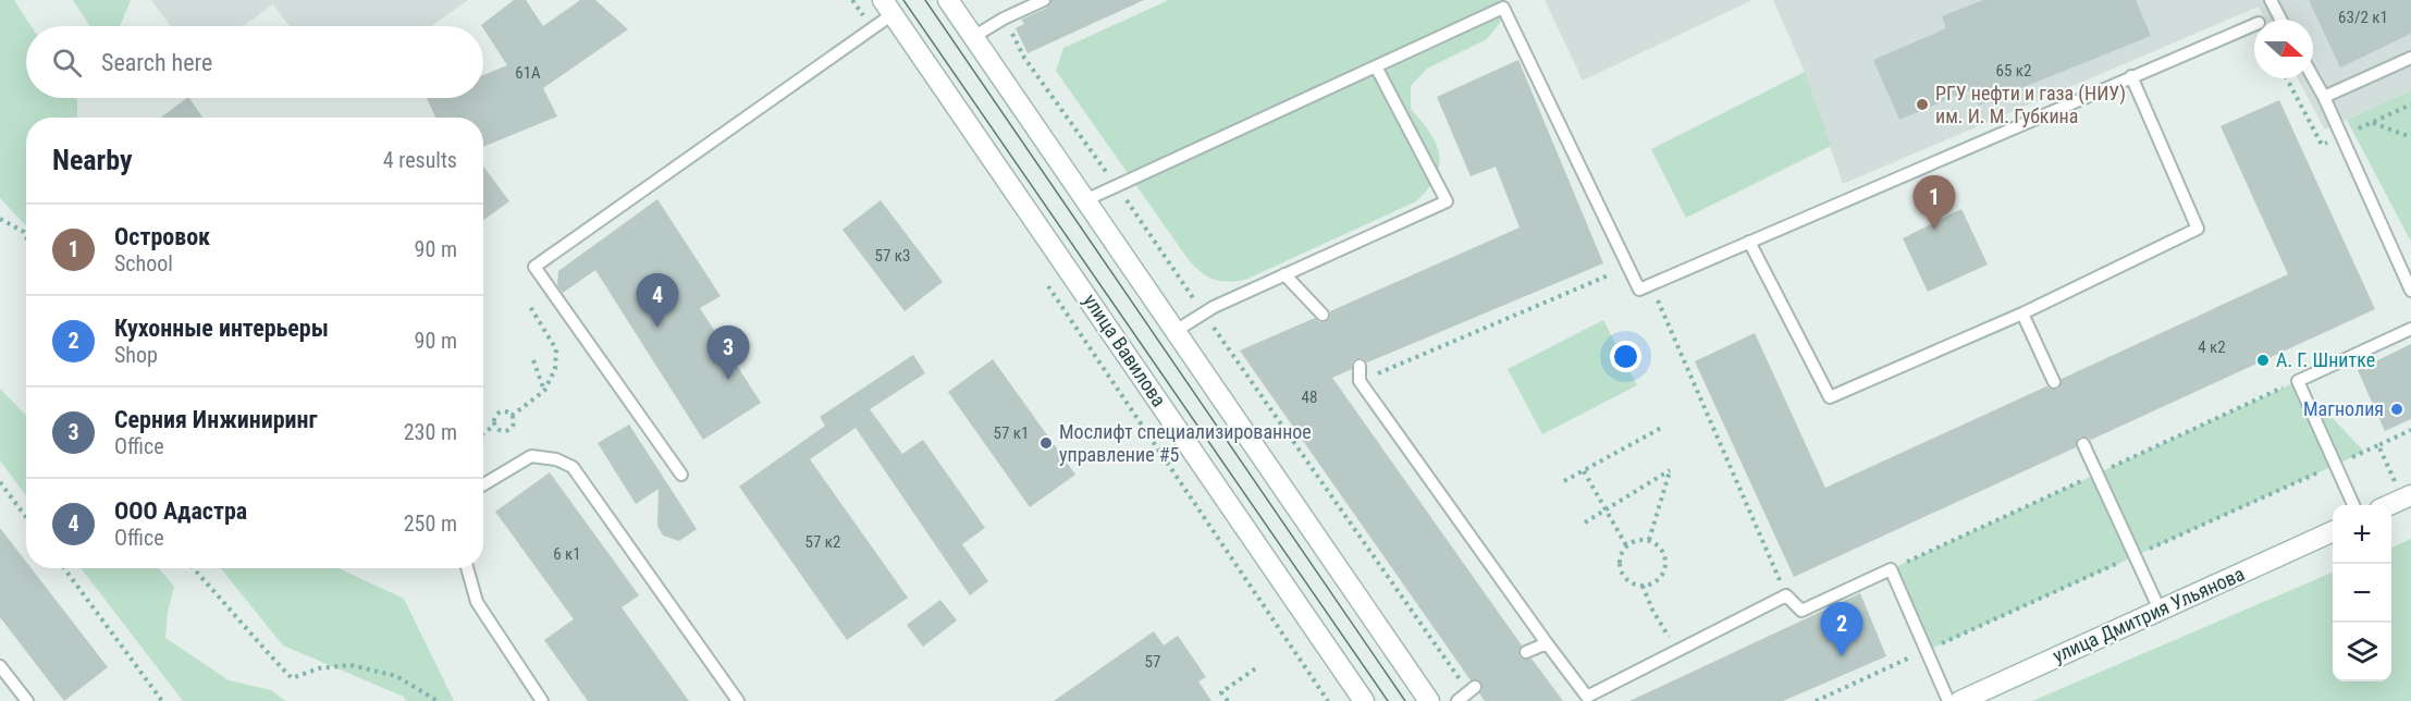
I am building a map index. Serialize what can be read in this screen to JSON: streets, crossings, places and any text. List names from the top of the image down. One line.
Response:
{"streets":{"main road":["улица Вавилова","улица Дмитрия Ульянова"]},"places":["РГУ нефти и газа (НИУ) им. И. М. Губкина","А. Г. Шнитке","Магнолия","Мослифт специализированное управление #5"],"house_numbers":["63/2 к1","65 к2","61А","57 к3","4 к2","48","57 к1","57 к2","6 к1","57"],"north":"right","page":{"search":"Search here","heading":["Nearby","4 results"],"pins":["1","4","3","2"],"list":[{"mark":"1","name":"Островок","note":"School","value":"90 m"},{"mark":"2","name":"Кухонные интерьеры","note":"Shop","value":"90 m"},{"mark":"3","name":"Серния Инжиниринг","note":"Office","value":"230 m"},{"mark":"4","name":"ООО Адастра","note":"Office","value":"250 m"}],"map_buttons":["+","−"]}}
